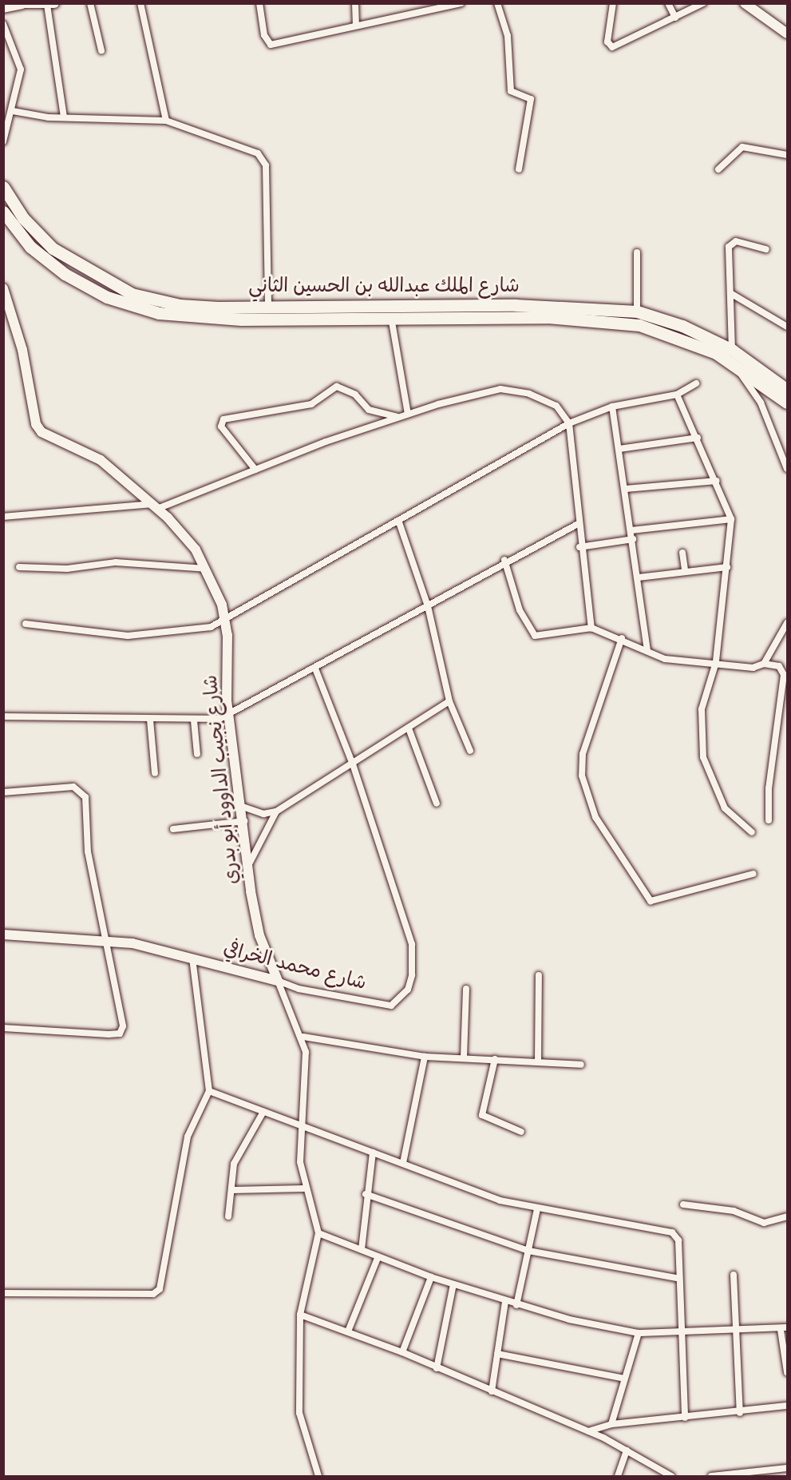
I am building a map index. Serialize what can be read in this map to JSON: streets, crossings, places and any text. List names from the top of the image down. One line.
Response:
{"streets":{"highway":["شارع الملك عبدالله بن الحسين الثاني"],"street":["شارع نجيب الداوود أبو بدري","شارع محمد الخرافي"]},"crossings":[["شارع نجيب الداوود أبو بدري","شارع محمد الخرافي"]]}
